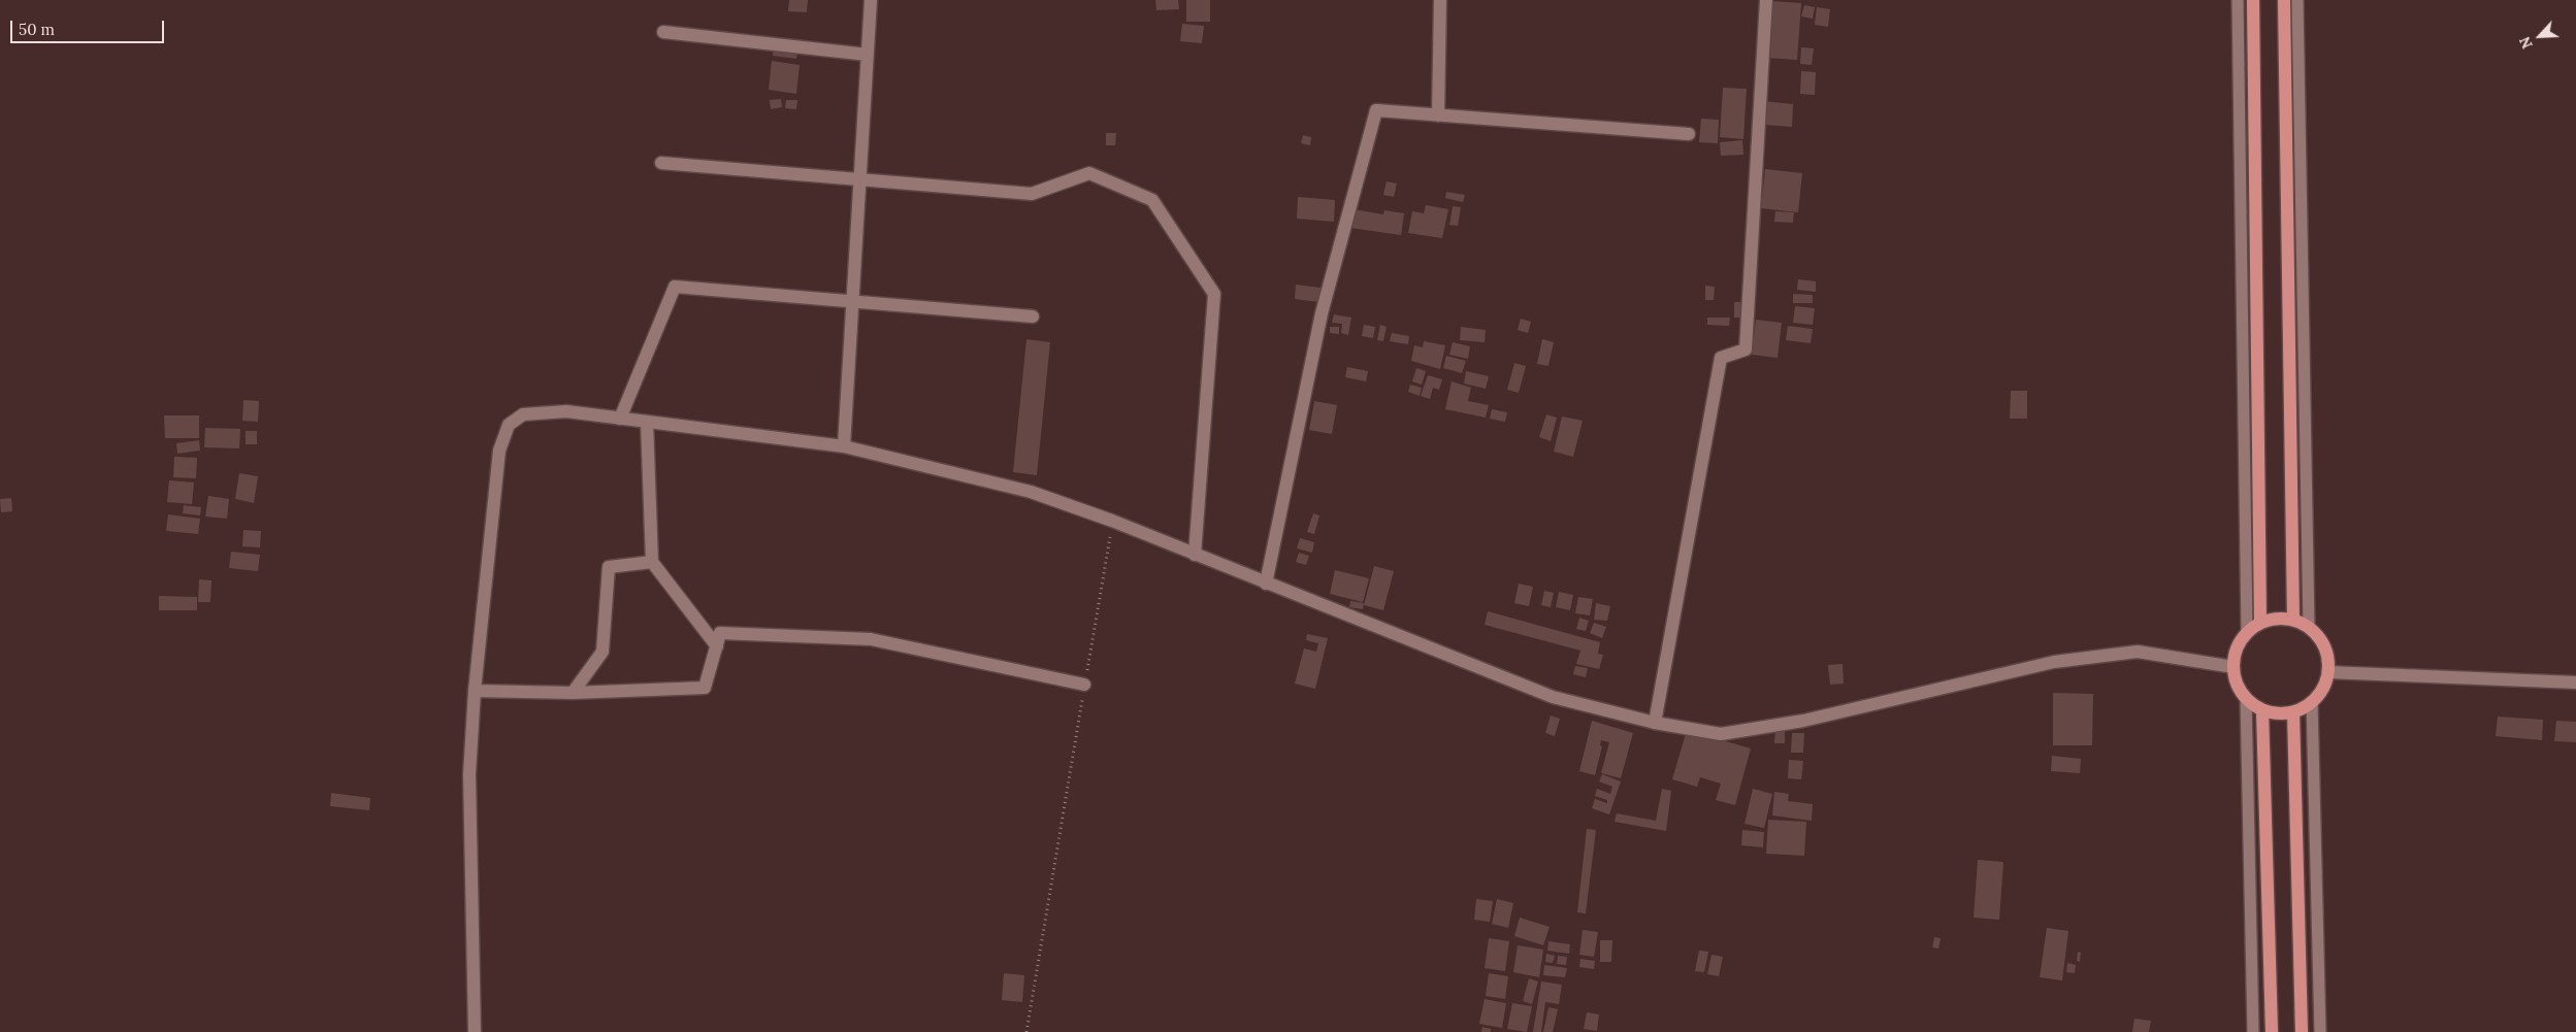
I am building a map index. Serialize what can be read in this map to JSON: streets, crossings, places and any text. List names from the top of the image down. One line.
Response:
{"scale_bar":"50 m","north":"bottom left"}
